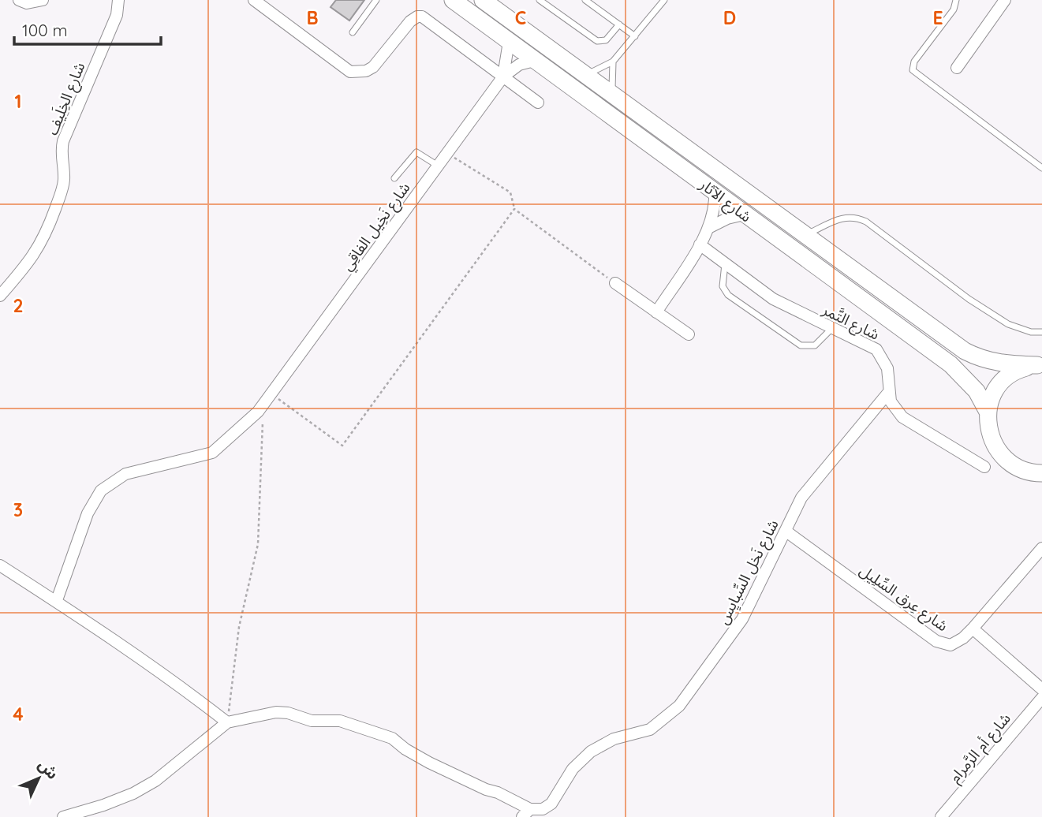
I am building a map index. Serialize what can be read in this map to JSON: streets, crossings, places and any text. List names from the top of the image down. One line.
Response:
{"streets":{"street":["شارع الخِلَيف","شارع الآثار","شارع نَخِيل الفاقِي","شارع التَّمر","شارع نَخل السِّبايِس","شارع عِرق السِّلِيل","شارع أم الرَّمرام"]},"crossings":[["شارع الآثار","شارع نَخِيل الفاقِي"],["شارع التَّمر","شارع نَخل السِّبايِس"],["شارع نَخل السِّبايِس","شارع عِرق السِّلِيل"]],"scale_bar":"100 m","north":"top right","grid":{"columns":["B","C","D","E"],"rows":["1","2","3","4"]}}
